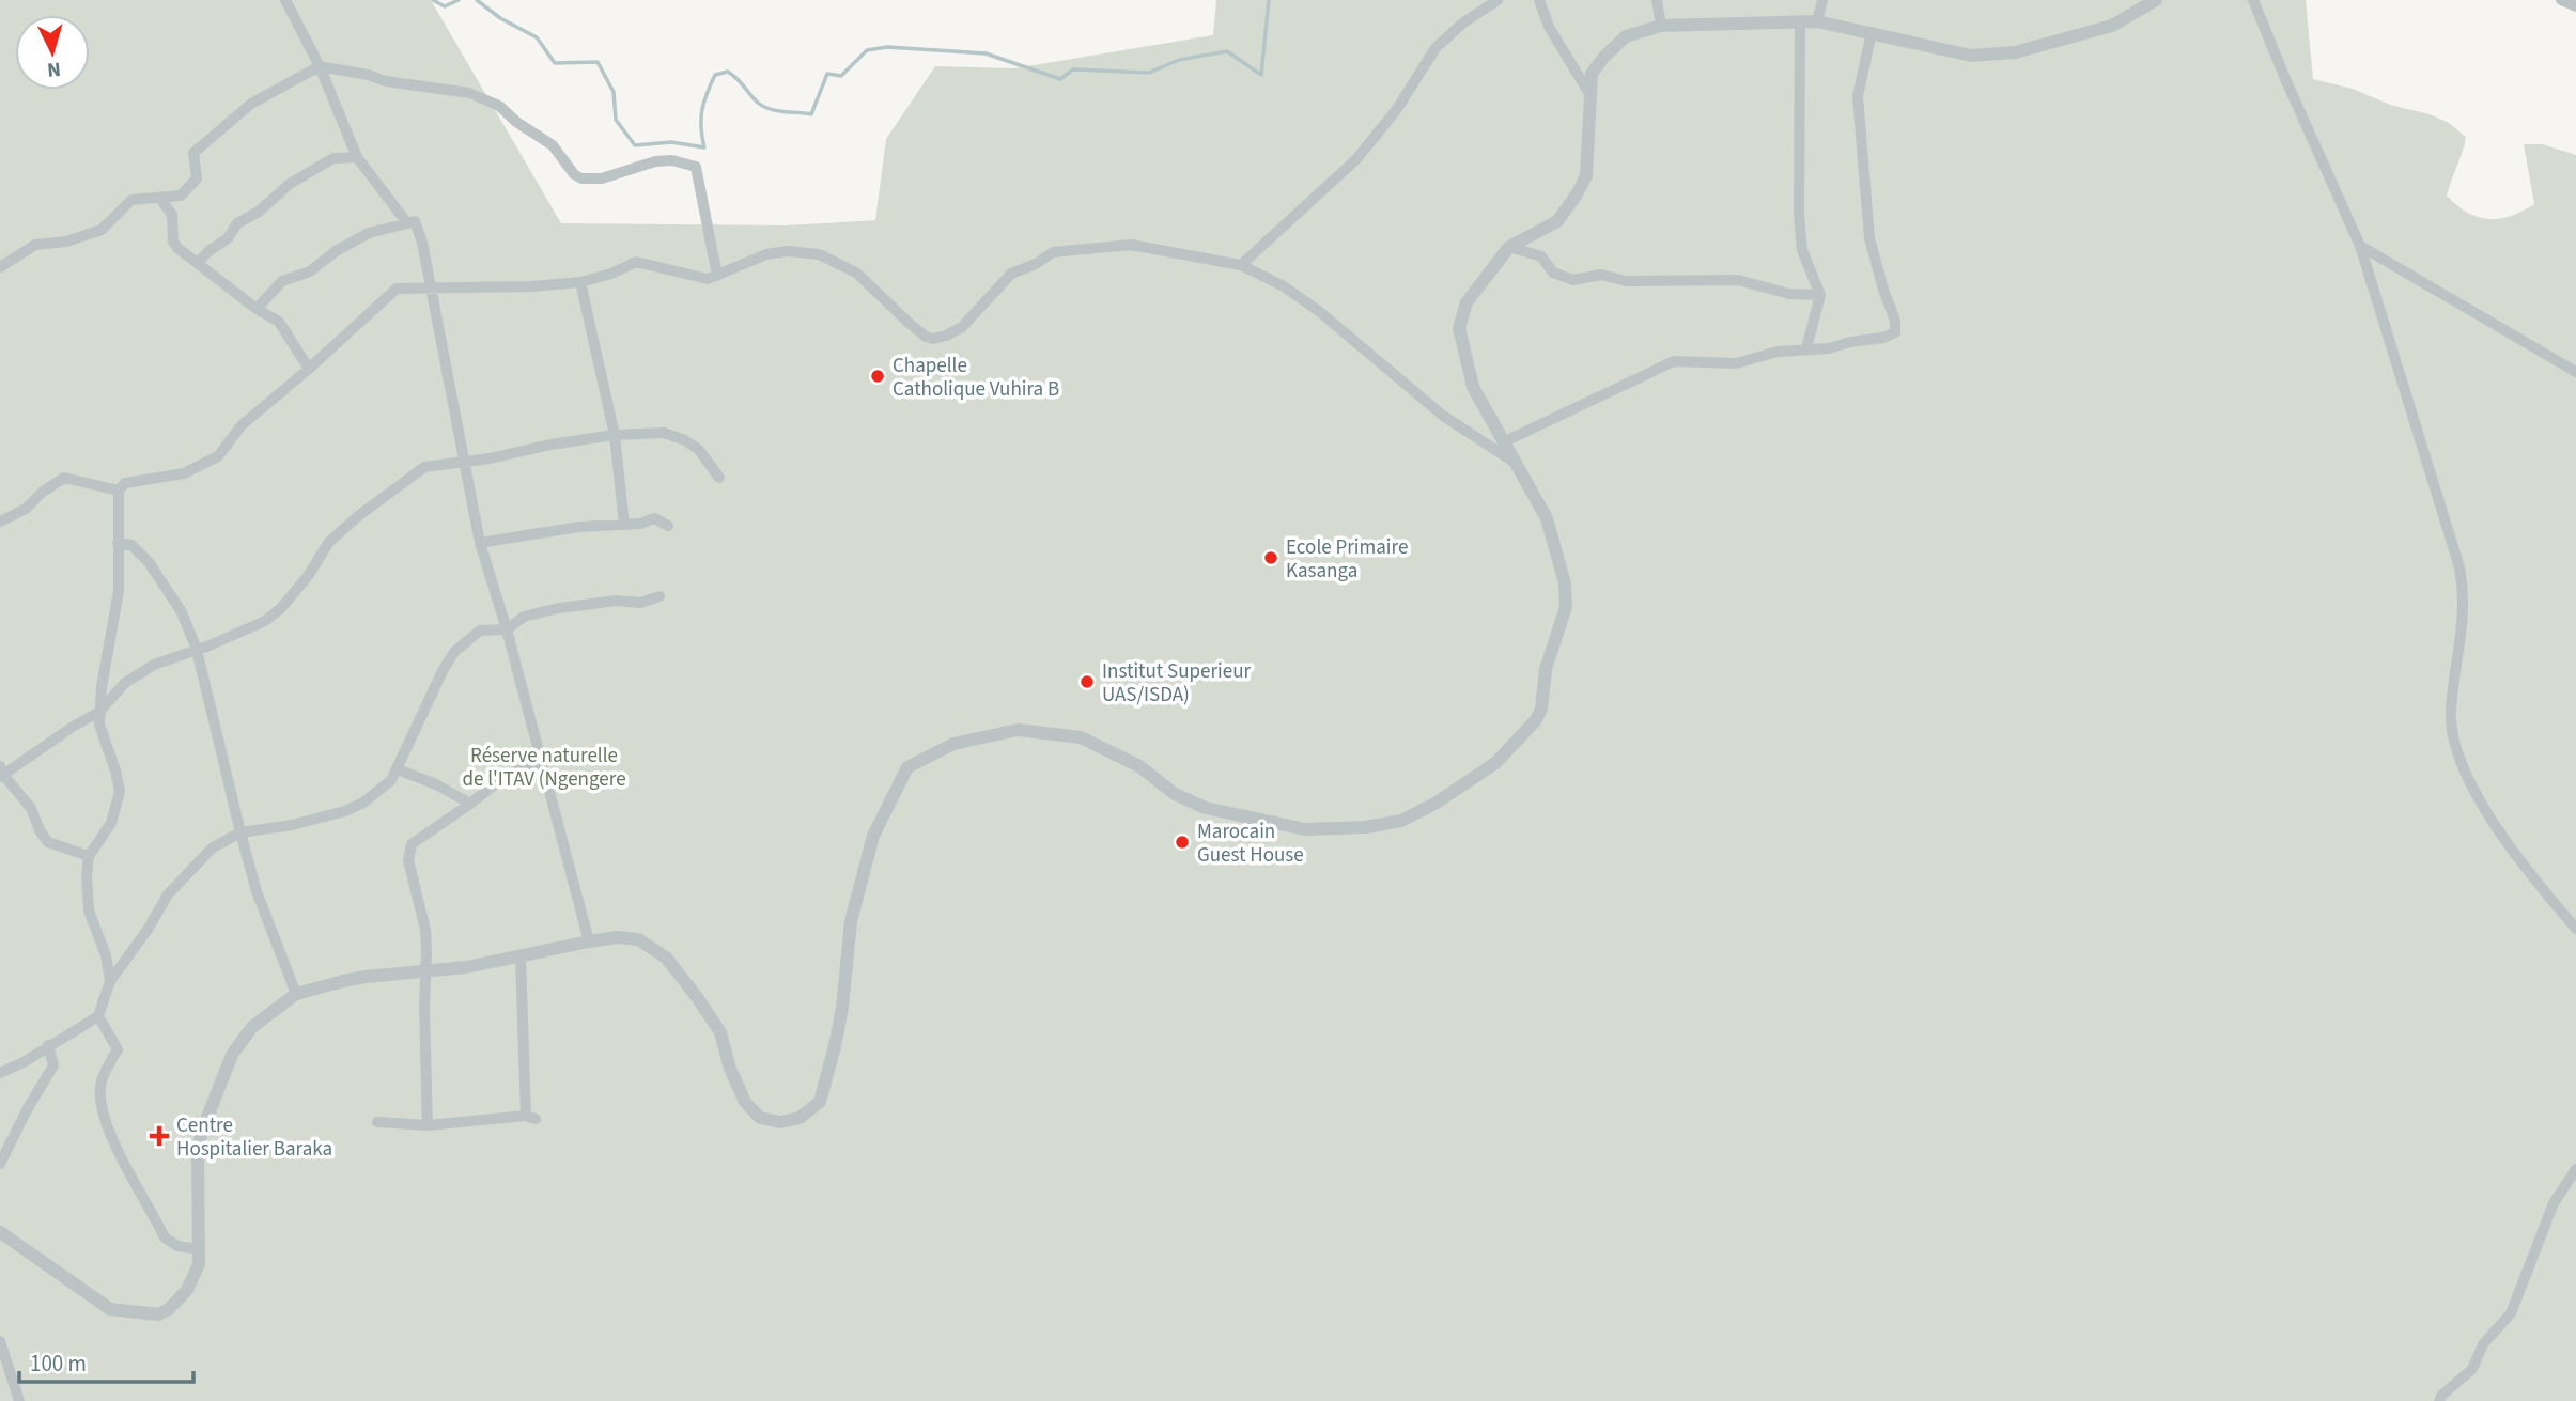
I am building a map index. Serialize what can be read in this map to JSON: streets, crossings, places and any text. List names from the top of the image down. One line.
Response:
{"parks":["Réserve naturelle de l'ITAV (Ngengere"],"places":{"other":["Chapelle Catholique Vuhira B","Ecole Primaire Kasanga","Institut Superieur UAS/ISDA)","Marocain Guest House"],"health":["Centre Hospitalier Baraka"]},"scale_bar":"100 m","north":"bottom"}
